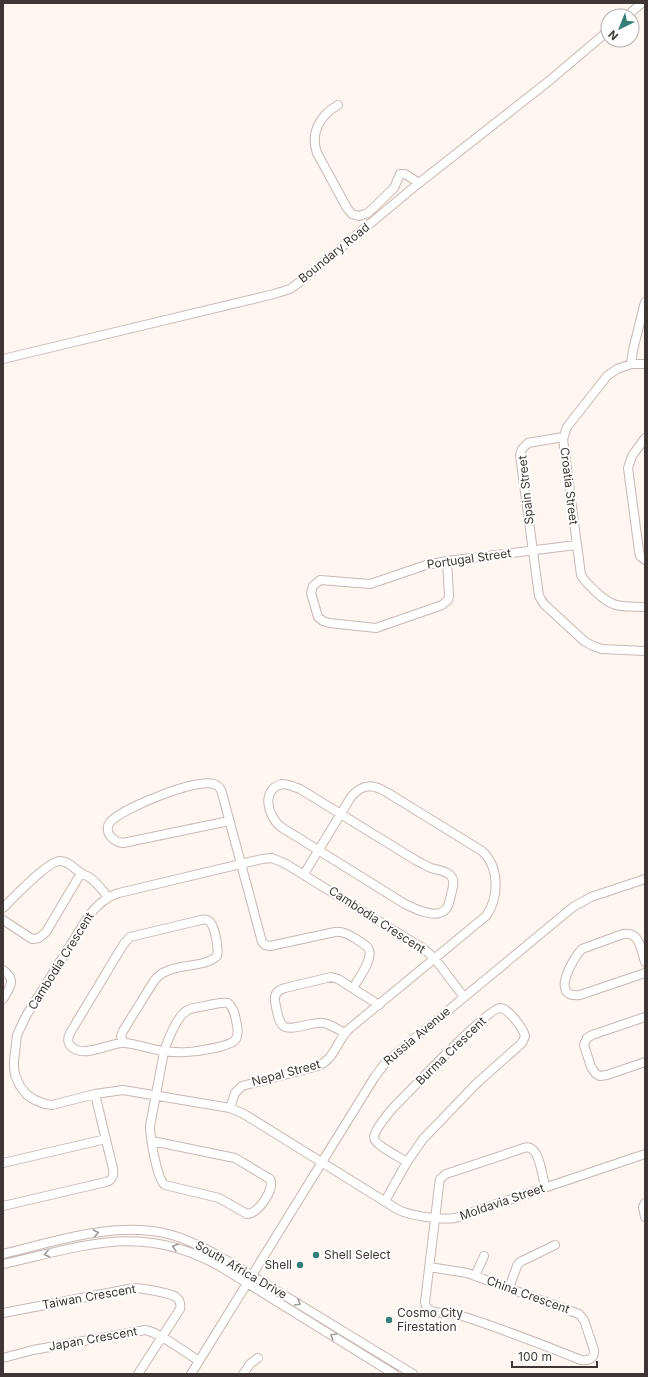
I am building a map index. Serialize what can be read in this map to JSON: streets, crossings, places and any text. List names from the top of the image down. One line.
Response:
{"streets":{"street":["Boundary Road","Croatia Street","Spain Street","Portugal Street","Cambodia Crescent","Russia Avenue","Burma Crescent","Nepal Street","Moldavia Street","South Africa Drive","China Crescent","Taiwan Crescent","Japan Crescent"]},"crossings":[["Croatia Street","Spain Street"],["Croatia Street","Portugal Street"],["Spain Street","Portugal Street"],["Cambodia Crescent","Russia Avenue"],["Cambodia Crescent","Nepal Street"],["Cambodia Crescent","Moldavia Street"],["Russia Avenue","Moldavia Street"],["Russia Avenue","South Africa Drive"],["Russia Avenue","Japan Crescent"],["Burma Crescent","Moldavia Street"],["Moldavia Street","China Crescent"],["Taiwan Crescent","Japan Crescent"]],"places":["Shell Select","Shell","Cosmo City Firestation"],"scale_bar":"100 m","north":"bottom left"}
